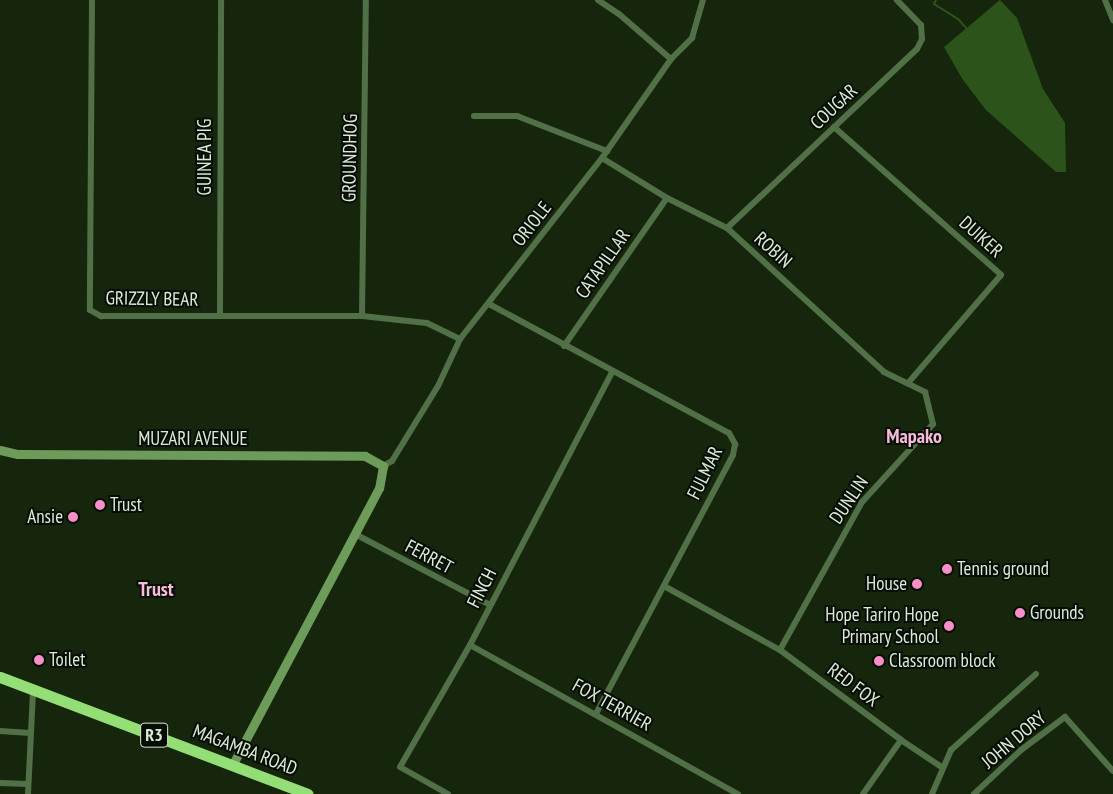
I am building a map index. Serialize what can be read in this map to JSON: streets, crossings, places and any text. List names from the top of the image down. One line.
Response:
{"streets":{"highway":["R3","MAGAMBA ROAD"],"street":["COUGAR","GUINEA PIG","GROUNDHOG","ORIOLE","DUIKER","ROBIN","CATAPILLAR","GRIZZLY BEAR","MUZARI AVENUE","FULMAR","DUNLIN","FERRET","FINCH","RED FOX","FOX TERRIER","JOHN DORY"]},"crossings":[["COUGAR","DUIKER"],["COUGAR","ROBIN"],["GUINEA PIG","GRIZZLY BEAR"],["GROUNDHOG","GRIZZLY BEAR"],["ORIOLE","ROBIN"],["ORIOLE","GRIZZLY BEAR"],["ORIOLE","MUZARI AVENUE"],["ORIOLE","FULMAR"],["DUIKER","ROBIN"],["DUIKER","DUNLIN"],["ROBIN","CATAPILLAR"],["ROBIN","DUNLIN"],["CATAPILLAR","FULMAR"],["FULMAR","FINCH"],["FULMAR","RED FOX"],["FULMAR","FOX TERRIER"],["DUNLIN","RED FOX"],["FERRET","FINCH"],["FINCH","FOX TERRIER"]],"districts":["Mapako","Trust"],"places":["Trust","Ansie","Tennis ground","House","Grounds","Hope Tariro Hope Primary School","Toilet","Classroom block"]}
